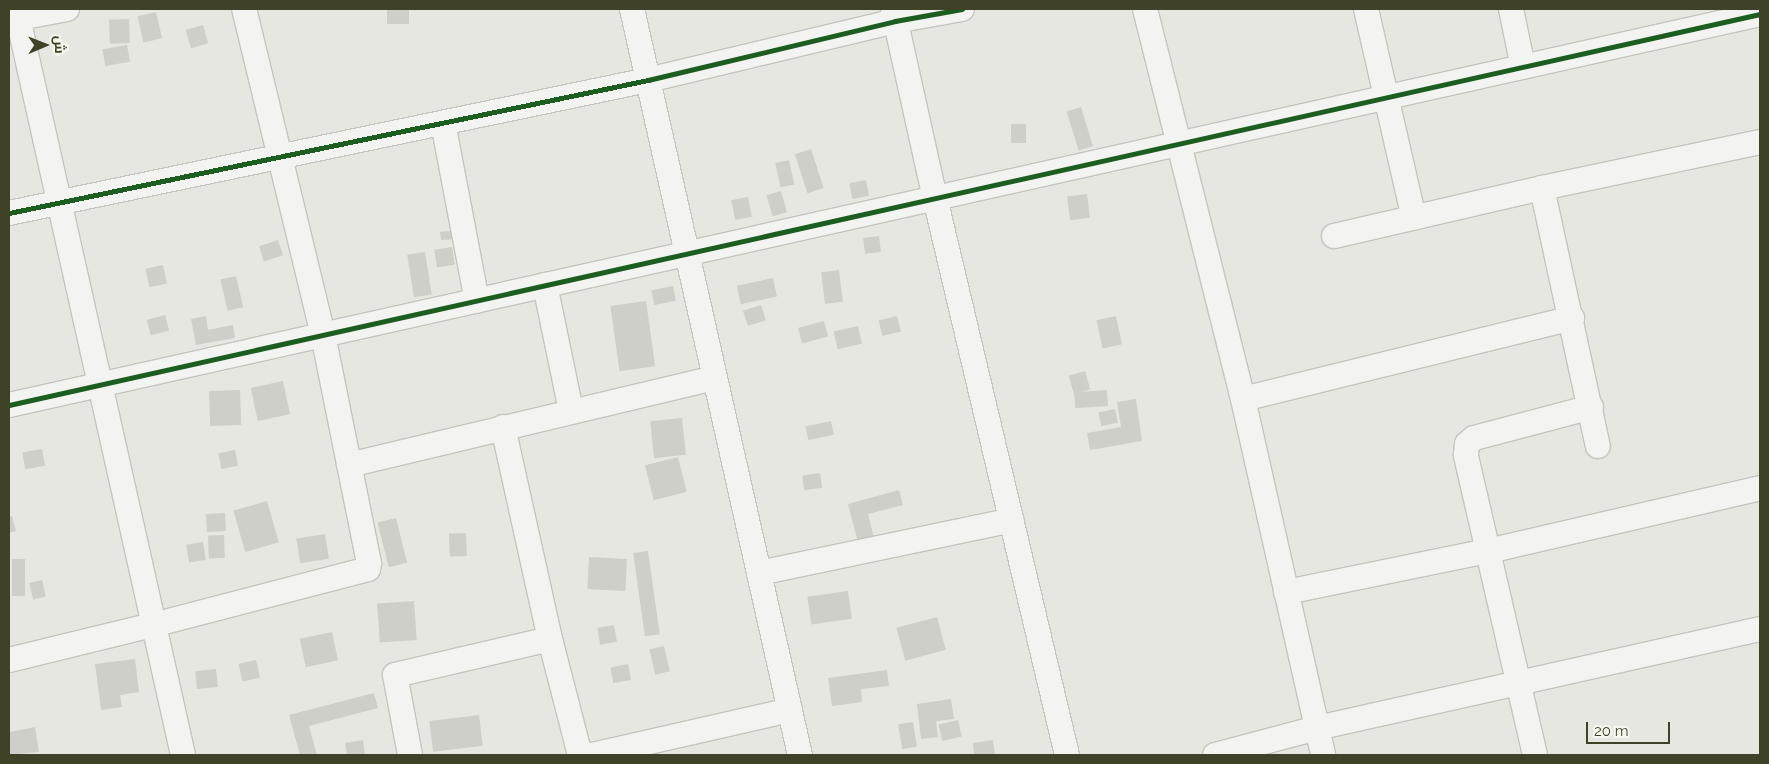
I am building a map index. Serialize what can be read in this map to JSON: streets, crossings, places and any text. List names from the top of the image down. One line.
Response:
{"scale_bar":"20 m","north":"right"}
